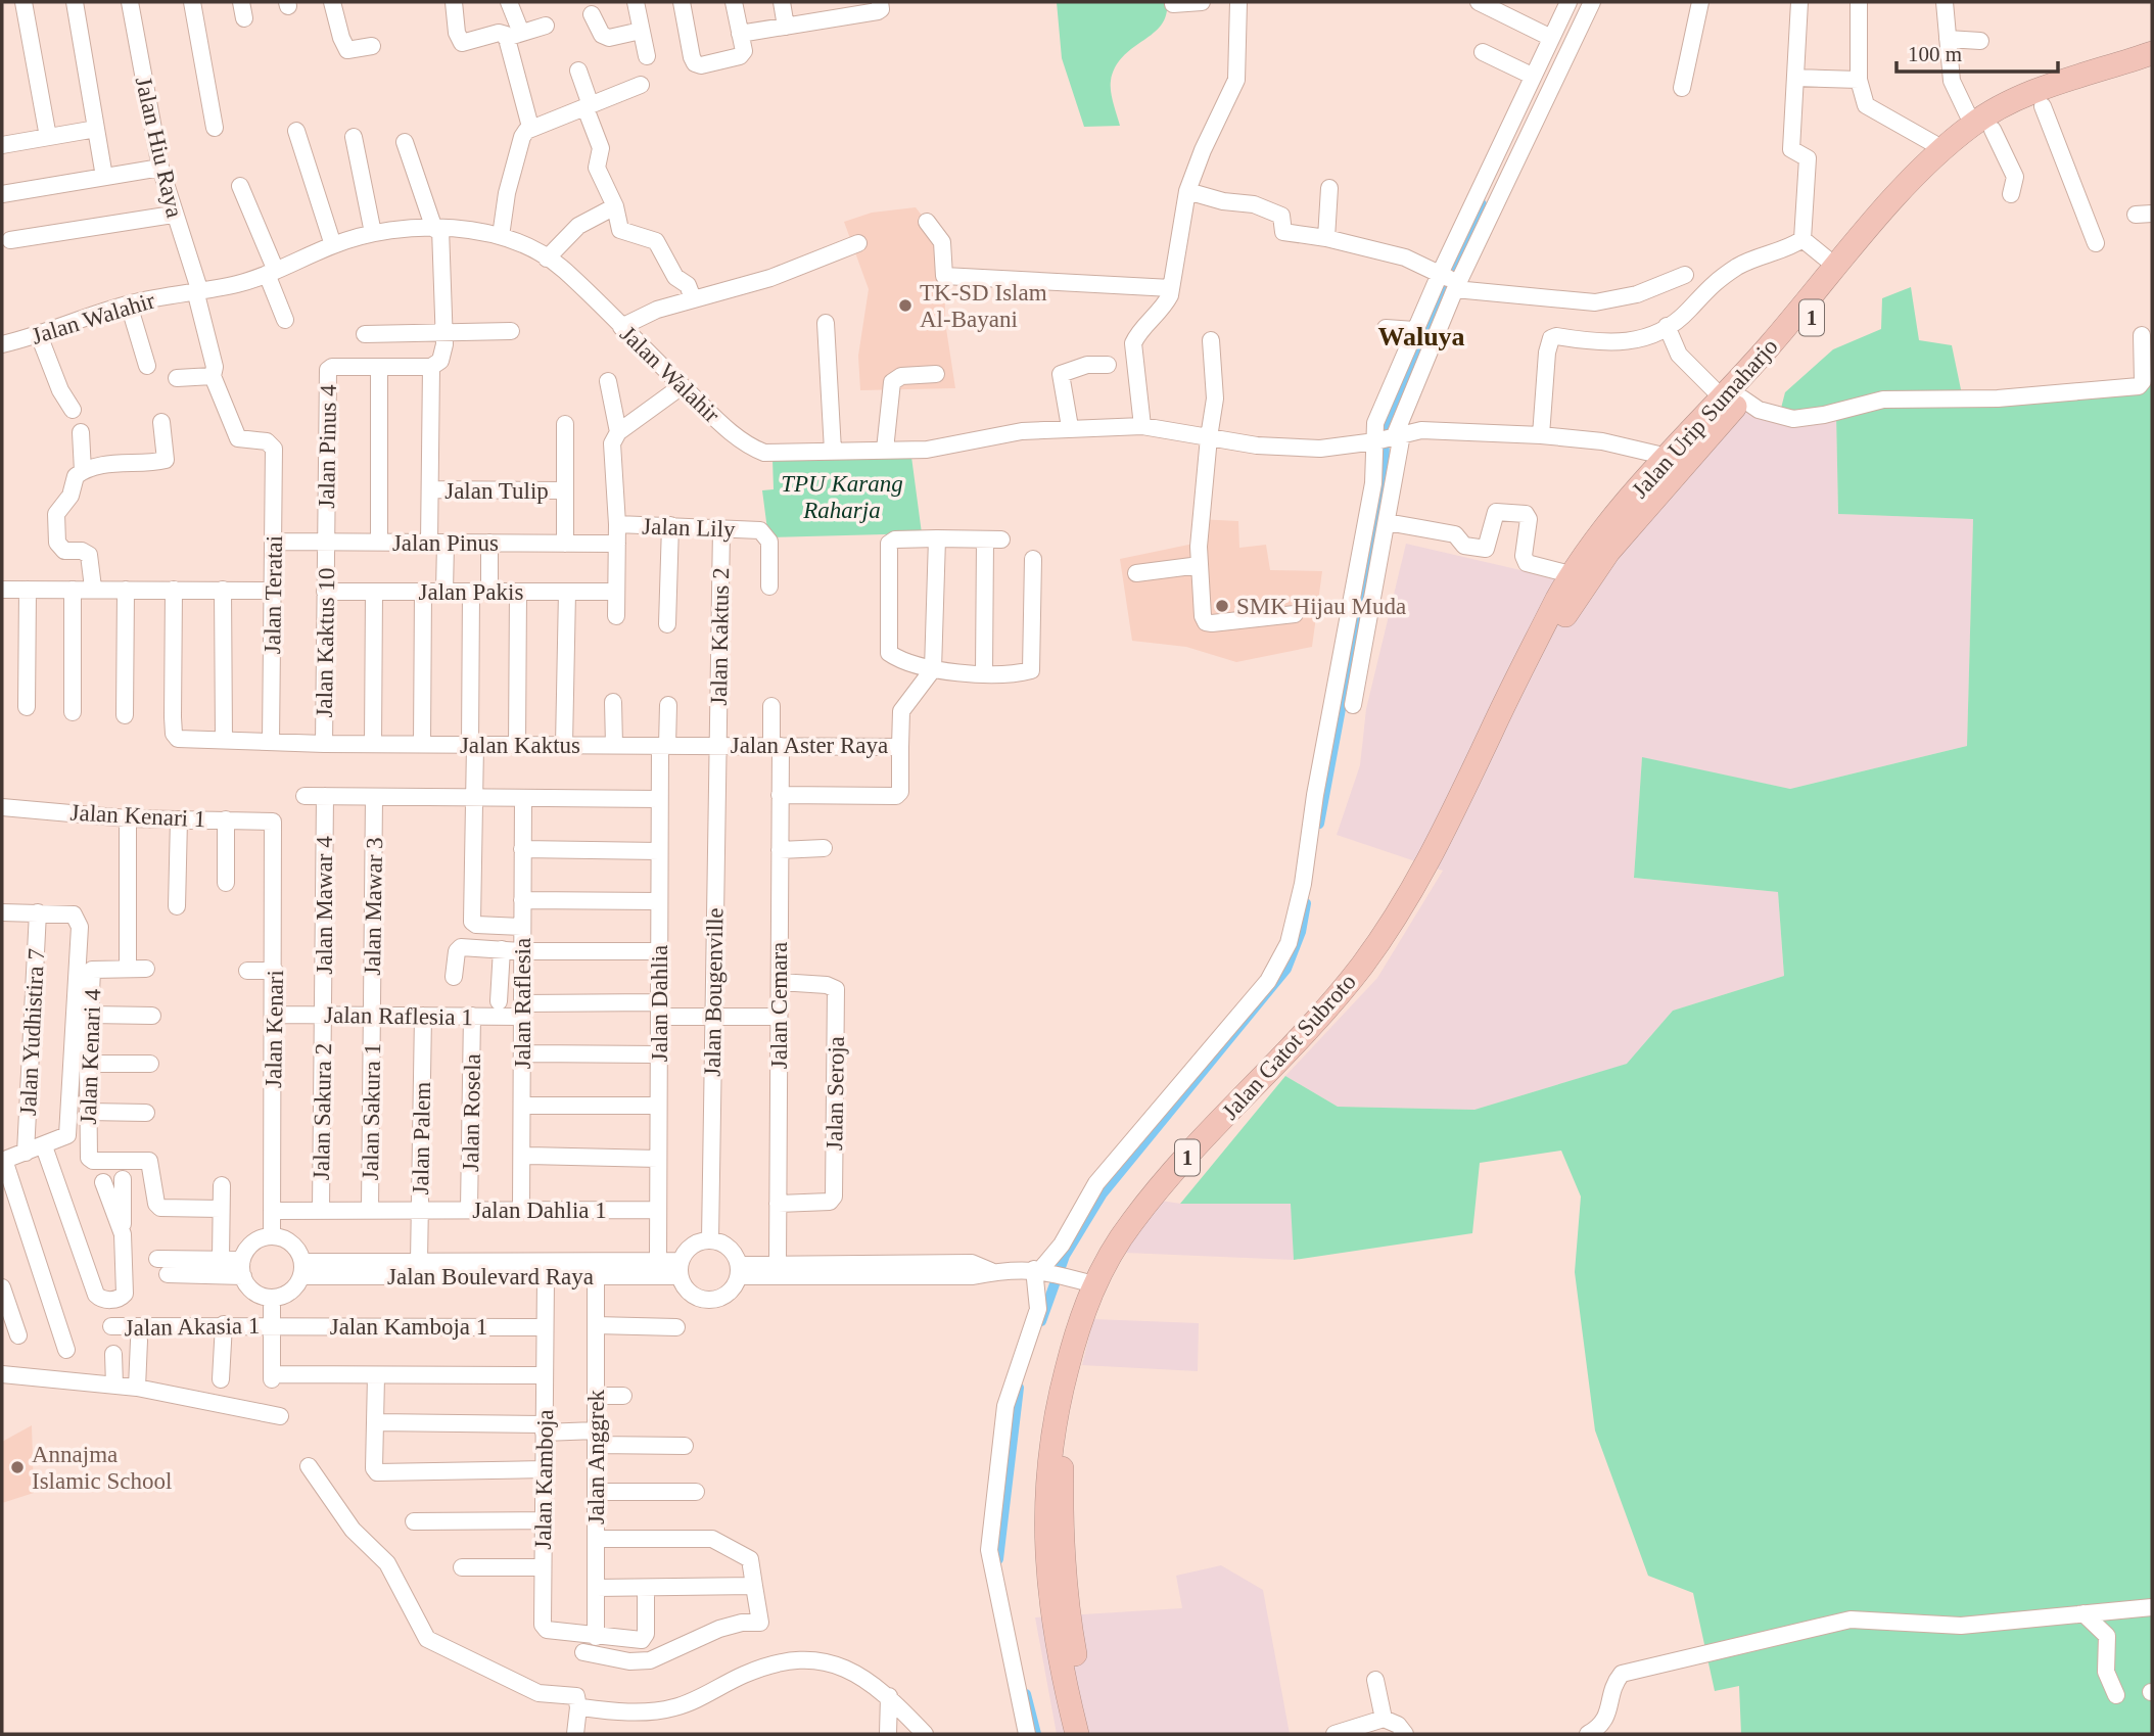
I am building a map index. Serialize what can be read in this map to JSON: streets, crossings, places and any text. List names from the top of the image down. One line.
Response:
{"streets":{"highway":["1","Jalan Urip Sumaharjo","Jalan Gatot Subroto"],"street":["Jalan Hiu Raya","Jalan Walahir","Jalan Pinus 4","Jalan Tulip","Jalan Lily","Jalan Pinus","Jalan Pakis","Jalan Teratai","Jalan Kaktus 2","Jalan Kaktus 10","Jalan Kaktus","Jalan Aster Raya","Jalan Kenari 1","Jalan Mawar 4","Jalan Mawar 3","Jalan Bougenville","Jalan Raflesia","Jalan Dahlia","Jalan Cemara","Jalan Raflesia 1","Jalan Kenari","Jalan Yudhistira 7","Jalan Kenari 4","Jalan Seroja","Jalan Sakura 2","Jalan Sakura 1","Jalan Rosela","Jalan Palem","Jalan Dahlia 1","Jalan Boulevard Raya","Jalan Akasia 1","Jalan Kamboja 1","Jalan Anggrek","Jalan Kamboja"]},"crossings":[["Jalan Hiu Raya","Jalan Walahir"],["Jalan Hiu Raya","Jalan Teratai"],["Jalan Walahir","Jalan Urip Sumaharjo"],["Jalan Urip Sumaharjo","Jalan Gatot Subroto"],["Jalan Pinus 4","Jalan Pinus"],["Jalan Pinus 4","Jalan Kaktus 10"],["Jalan Lily","Jalan Kaktus 2"],["Jalan Pinus","Jalan Teratai"],["Jalan Pinus","Jalan Kaktus 10"],["Jalan Pakis","Jalan Kaktus 10"],["Jalan Teratai","Jalan Kaktus"],["Jalan Kaktus 2","Jalan Kaktus"],["Jalan Kaktus 2","Jalan Aster Raya"],["Jalan Kaktus 2","Jalan Bougenville"],["Jalan Kaktus 10","Jalan Kaktus"],["Jalan Kaktus","Jalan Aster Raya"],["Jalan Kaktus","Jalan Bougenville"],["Jalan Kaktus","Jalan Dahlia"],["Jalan Aster Raya","Jalan Bougenville"],["Jalan Aster Raya","Jalan Cemara"],["Jalan Kenari 1","Jalan Kenari"],["Jalan Kenari 1","Jalan Kenari 4"],["Jalan Mawar 4","Jalan Raflesia 1"],["Jalan Mawar 4","Jalan Sakura 2"],["Jalan Mawar 3","Jalan Raflesia 1"],["Jalan Mawar 3","Jalan Sakura 1"],["Jalan Bougenville","Jalan Raflesia 1"],["Jalan Bougenville","Jalan Boulevard Raya"],["Jalan Raflesia","Jalan Raflesia 1"],["Jalan Raflesia","Jalan Dahlia 1"],["Jalan Dahlia","Jalan Raflesia 1"],["Jalan Dahlia","Jalan Dahlia 1"],["Jalan Dahlia","Jalan Boulevard Raya"],["Jalan Cemara","Jalan Raflesia 1"],["Jalan Cemara","Jalan Seroja"],["Jalan Raflesia 1","Jalan Kenari"],["Jalan Raflesia 1","Jalan Sakura 2"],["Jalan Raflesia 1","Jalan Sakura 1"],["Jalan Raflesia 1","Jalan Rosela"],["Jalan Raflesia 1","Jalan Palem"],["Jalan Kenari","Jalan Dahlia 1"],["Jalan Kenari","Jalan Boulevard Raya"],["Jalan Sakura 2","Jalan Dahlia 1"],["Jalan Sakura 1","Jalan Dahlia 1"],["Jalan Rosela","Jalan Dahlia 1"],["Jalan Palem","Jalan Dahlia 1"],["Jalan Palem","Jalan Boulevard Raya"],["Jalan Boulevard Raya","Jalan Anggrek"],["Jalan Boulevard Raya","Jalan Kamboja"],["Jalan Akasia 1","Jalan Kamboja 1"],["Jalan Kamboja 1","Jalan Kamboja"],["Jalan Anggrek","Jalan Kamboja"]],"districts":["Waluya"],"parks":["TPU Karang Raharja"],"places":["TK-SD Islam Al-Bayani","SMK Hijau Muda","Annajma Islamic School"],"scale_bar":"100 m"}
